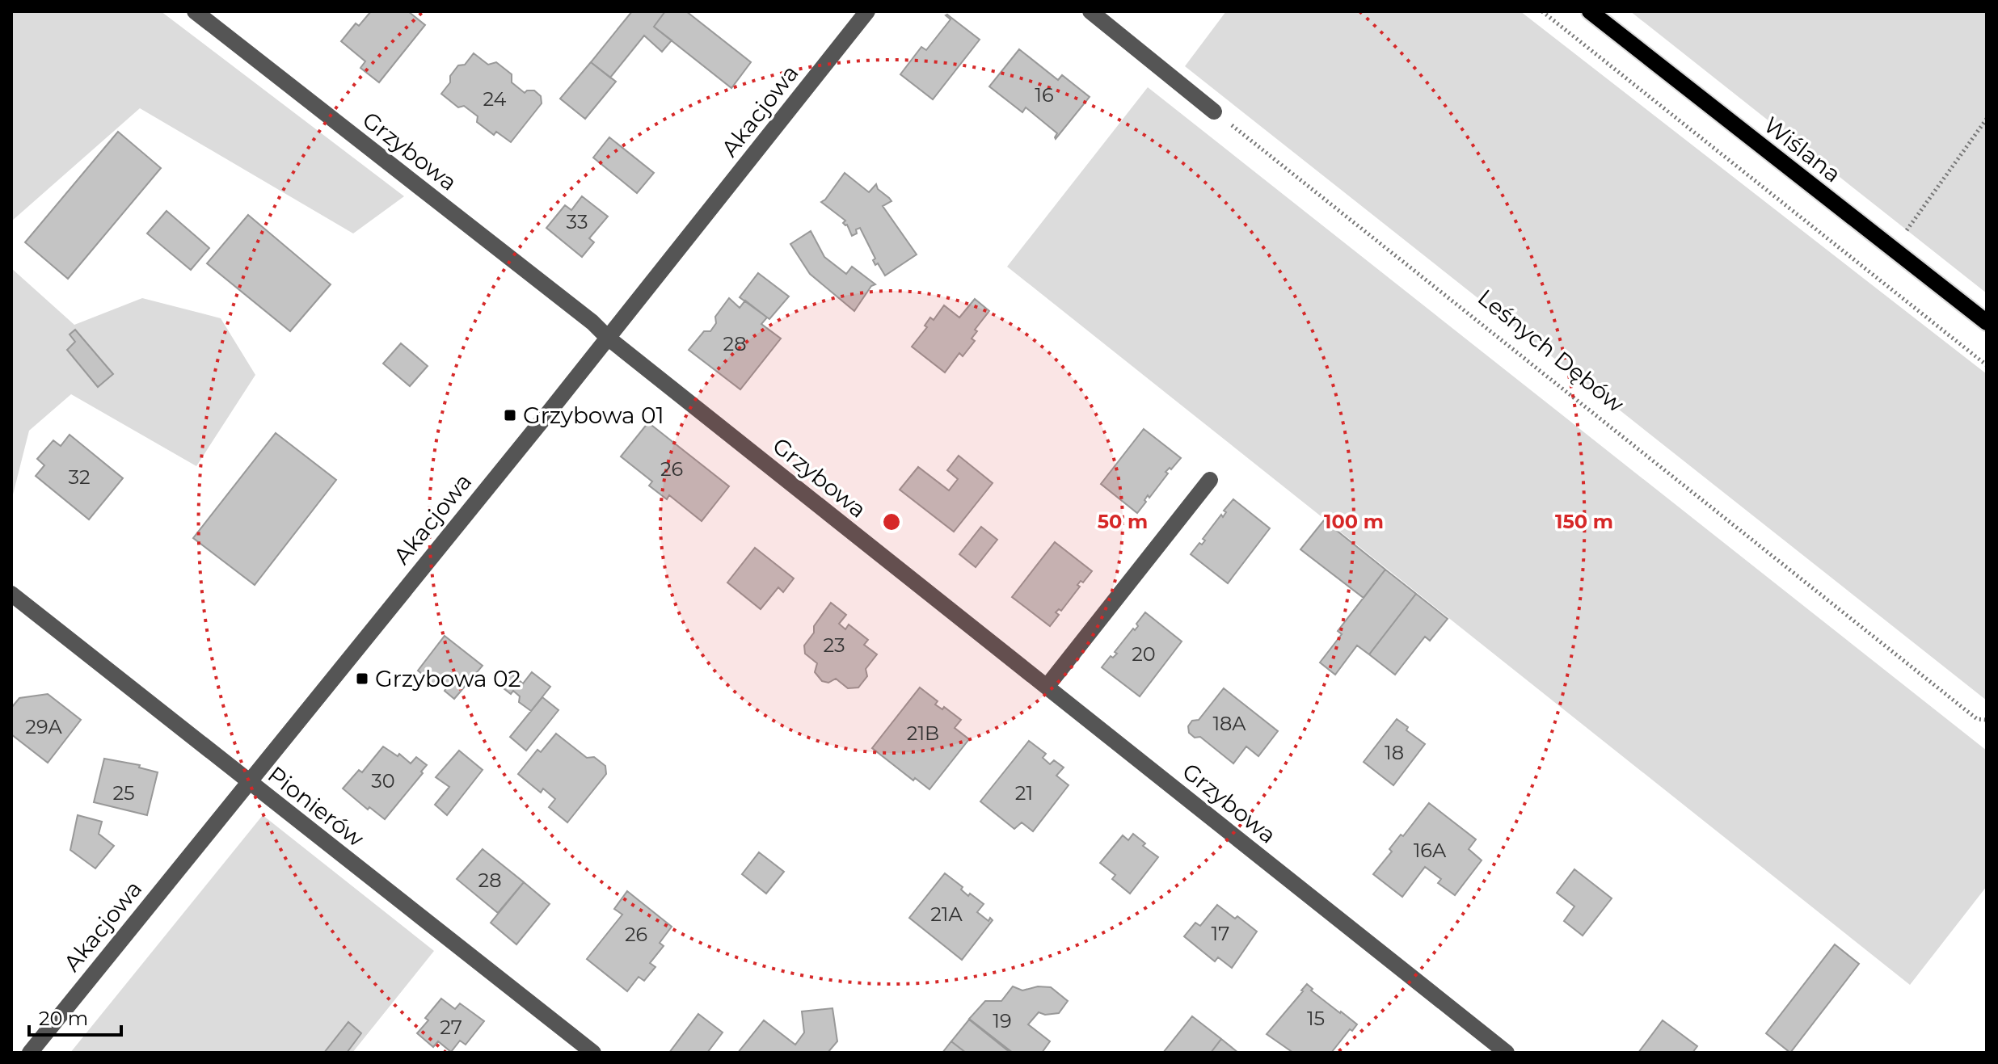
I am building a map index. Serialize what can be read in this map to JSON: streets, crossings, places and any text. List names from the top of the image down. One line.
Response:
{"streets":{"main road":["Wiślana"],"street":["Akacjowa","Grzybowa","Pionierów"],"path":["Leśnych Dębów"]},"crossings":[["Akacjowa","Grzybowa"],["Akacjowa","Pionierów"]],"places":{"transit":["Grzybowa 01","Grzybowa 02"]},"house_numbers":["16","24","33","28","26","32","23","20","18A","29A","21B","18","30","25","21","16A","28","21A","17","26","15","19","27"],"scale_bar":"20 m","rings":["50 m","100 m","150 m"]}
